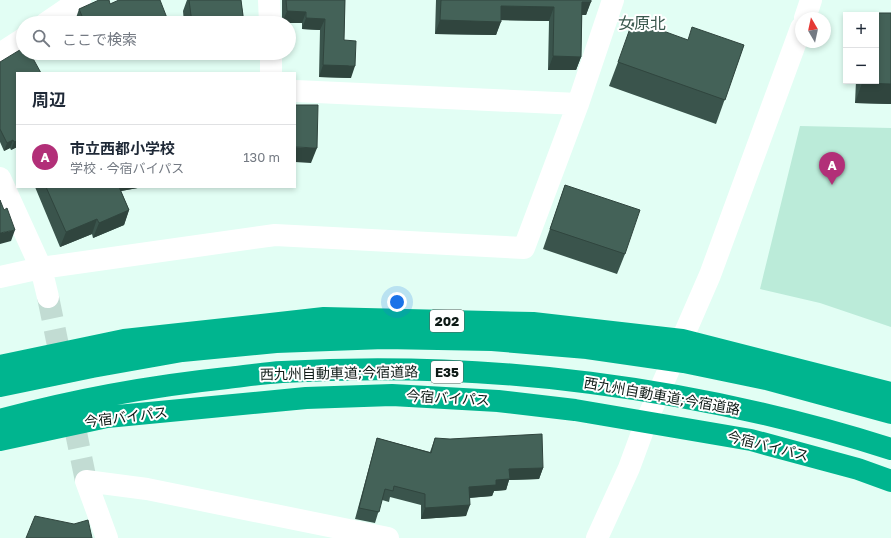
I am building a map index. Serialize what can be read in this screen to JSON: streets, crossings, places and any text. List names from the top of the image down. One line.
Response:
{"streets":{"highway":["202","E35","西九州自動車道;今宿道路","今宿バイパス"]},"districts":["女原北"],"north":"top","page":{"map_buttons":["+","−"],"search":"ここで検索","heading":"周辺","list":[{"mark":"A","name":"市立西都小学校","note":"学校 · 今宿バイパス","value":"130 m"}],"pins":"A"}}
